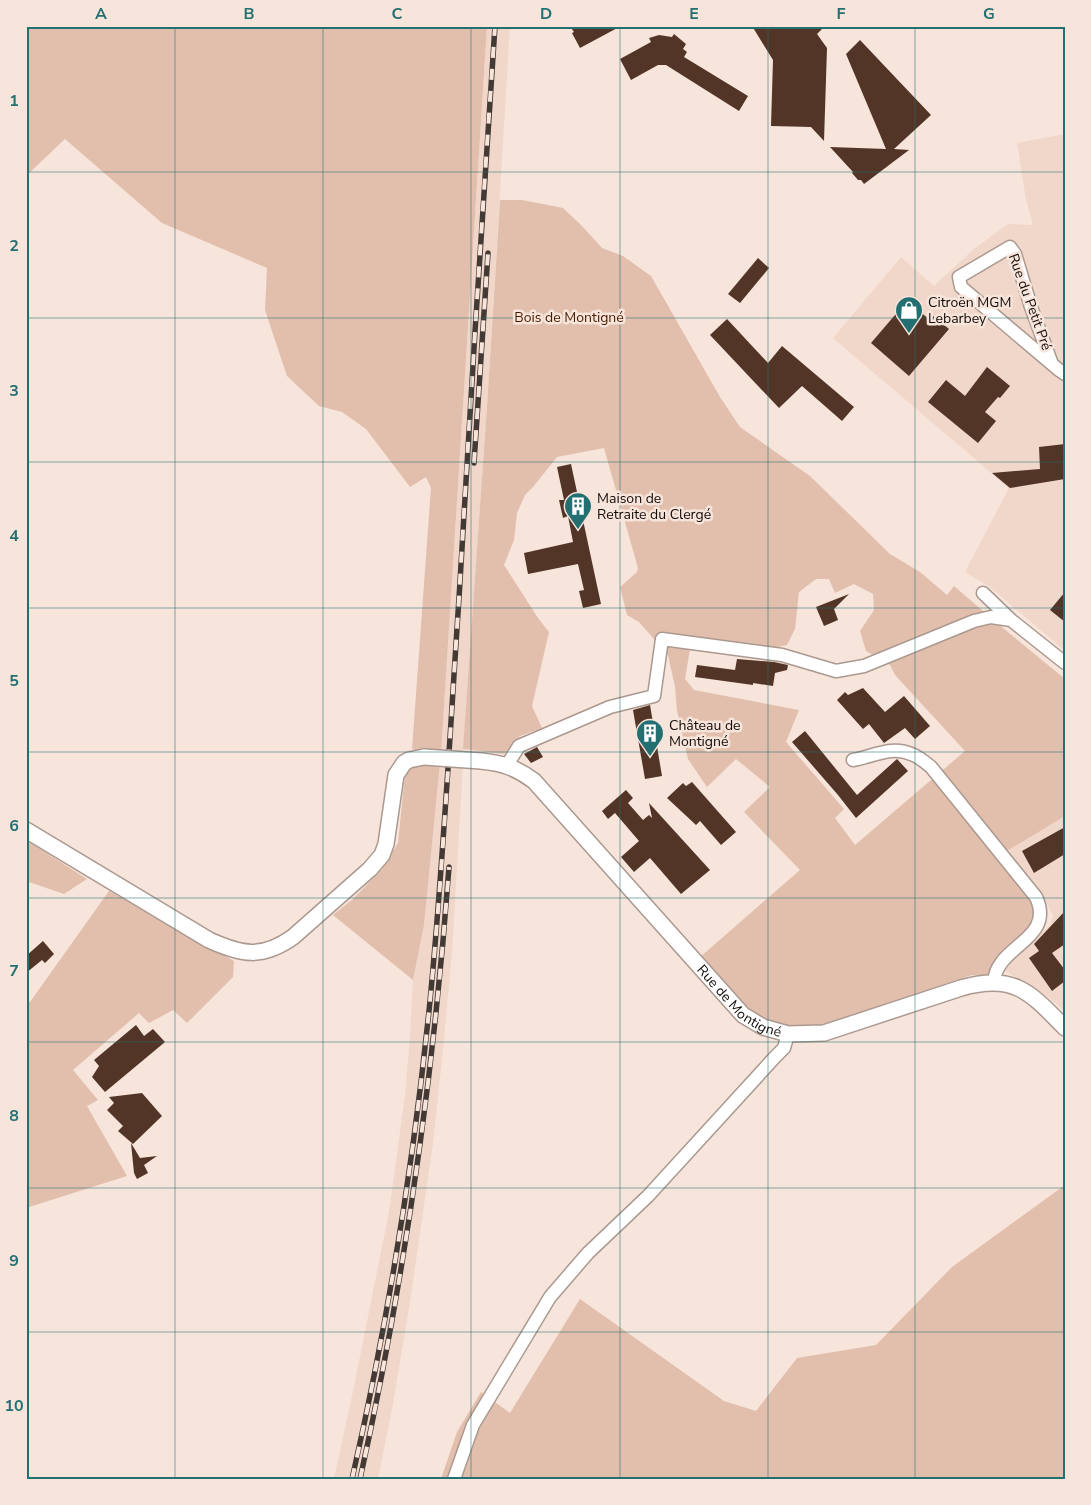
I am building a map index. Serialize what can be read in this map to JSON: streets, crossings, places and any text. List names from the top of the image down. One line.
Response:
{"streets":{"street":["Rue du Petit Pré","Rue de Montigné"]},"parks":["Bois de Montigné"],"places":{"shop":["Citroën MGM Lebarbey"],"building":["Maison de Retraite du Clergé","Château de Montigné"]},"grid":{"columns":["A","B","C","D","E","F","G"],"rows":["1","2","3","4","5","6","7","8","9","10"]}}
